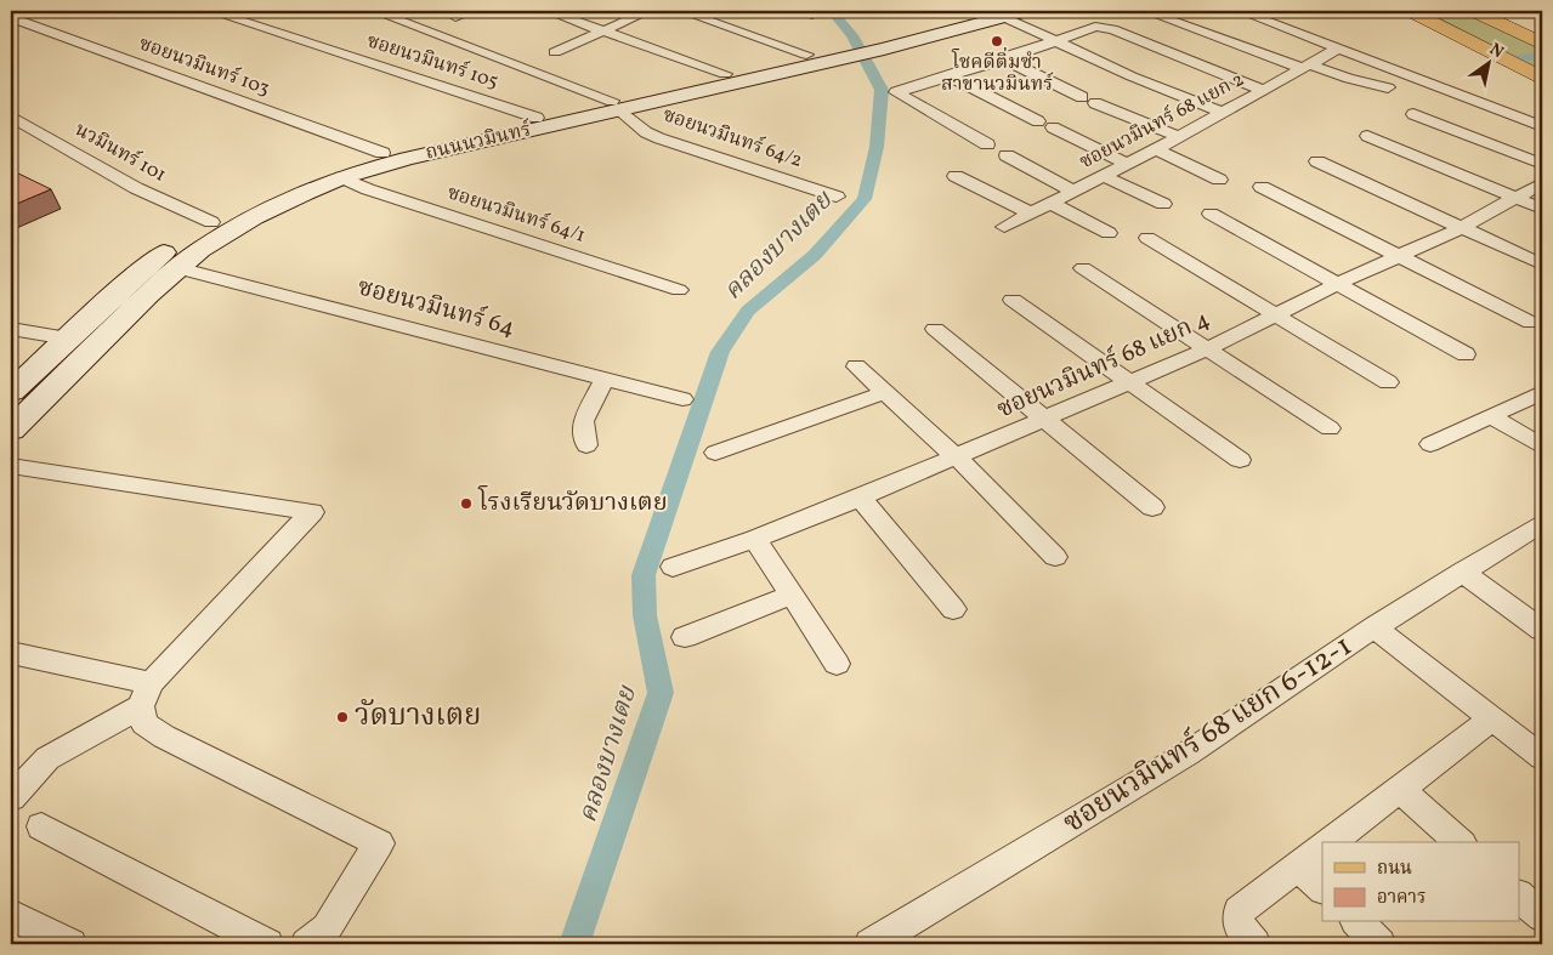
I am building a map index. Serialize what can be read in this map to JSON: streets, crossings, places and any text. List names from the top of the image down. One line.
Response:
{"streets":{"main road":["ถนนนวมินทร์"],"street":["ซอยนวมินทร์ 105","ซอยนวมินทร์ 103","ซอยนวมินทร์ 68 แยก 2","ซอยนวมินทร์ 64/2","นวมินทร์ 101","ซอยนวมินทร์ 64/1","ซอยนวมินทร์ 64","ซอยนวมินทร์ 68 แยก 4","ซอยนวมินทร์ 68 แยก 6-12-1"]},"crossings":[["ซอยนวมินทร์ 105","ถนนนวมินทร์"],["ซอยนวมินทร์ 103","ถนนนวมินทร์"],["ซอยนวมินทร์ 64/2","ถนนนวมินทร์"],["ถนนนวมินทร์","นวมินทร์ 101"],["ถนนนวมินทร์","ซอยนวมินทร์ 64/1"],["ถนนนวมินทร์","ซอยนวมินทร์ 64"]],"water":["คลองบางเตย"],"places":["โชคดีติ่มซำ สาขานวมินทร์","โรงเรียนวัดบางเตย","วัดบางเตย"],"legend":["ถนน","อาคาร"],"north":"top right"}
